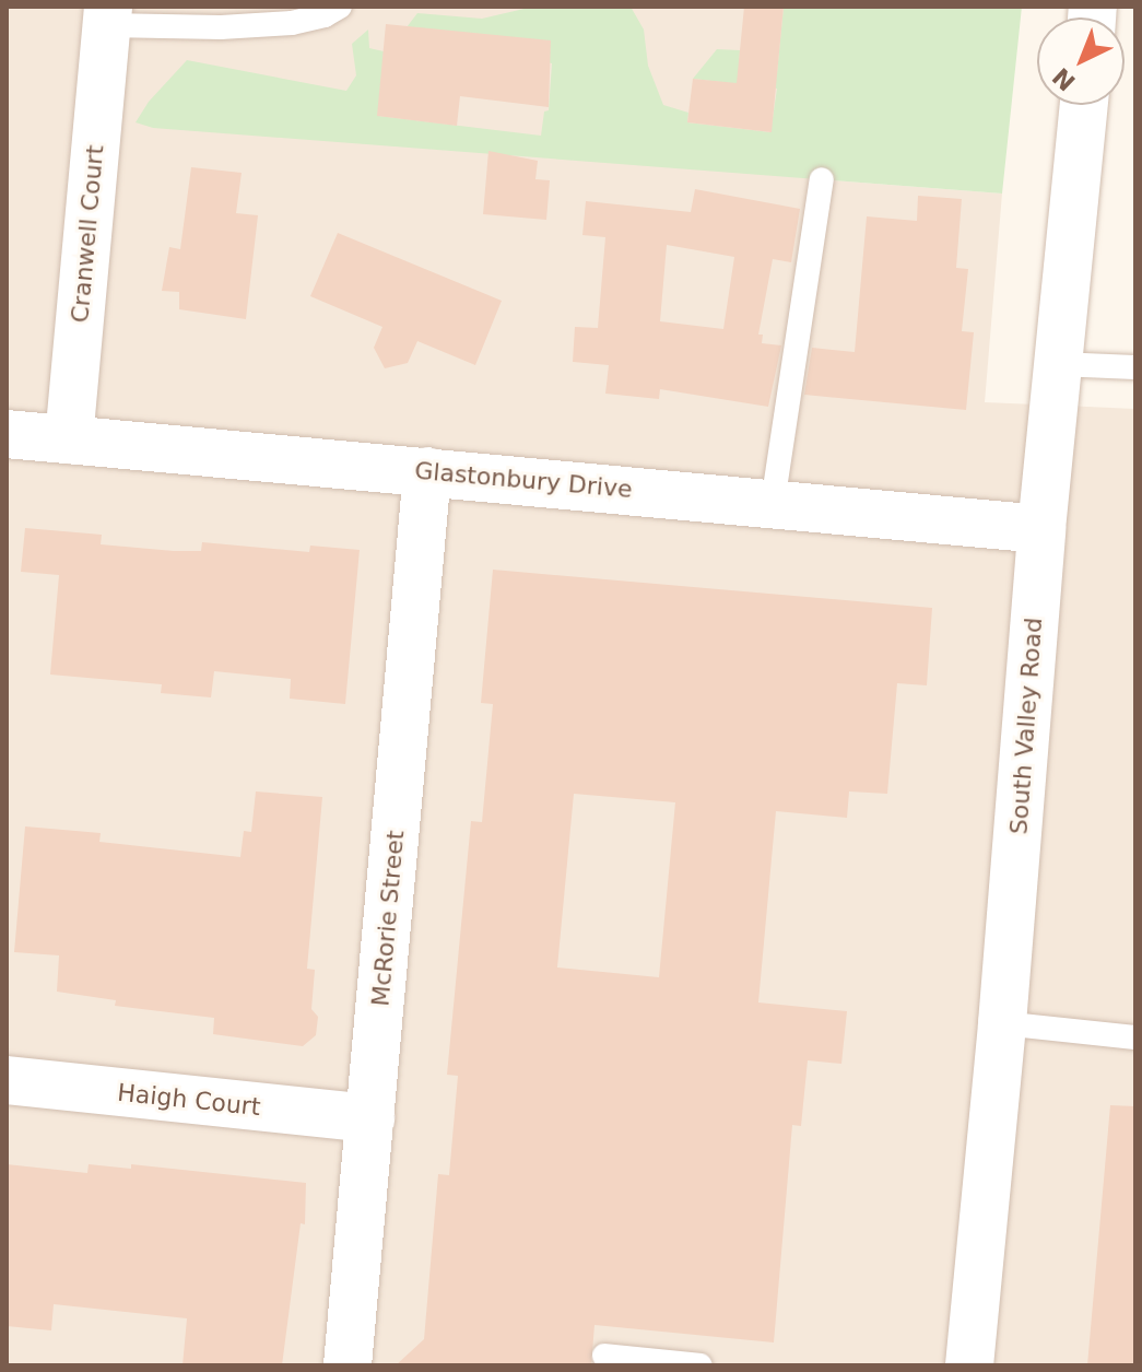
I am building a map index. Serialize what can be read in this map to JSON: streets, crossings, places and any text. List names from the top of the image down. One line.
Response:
{"streets":{"street":["Cranwell Court","Glastonbury Drive","South Valley Road","McRorie Street","Haigh Court"]},"crossings":[["Cranwell Court","Glastonbury Drive"],["Glastonbury Drive","South Valley Road"],["Glastonbury Drive","McRorie Street"],["McRorie Street","Haigh Court"]],"north":"bottom left"}
